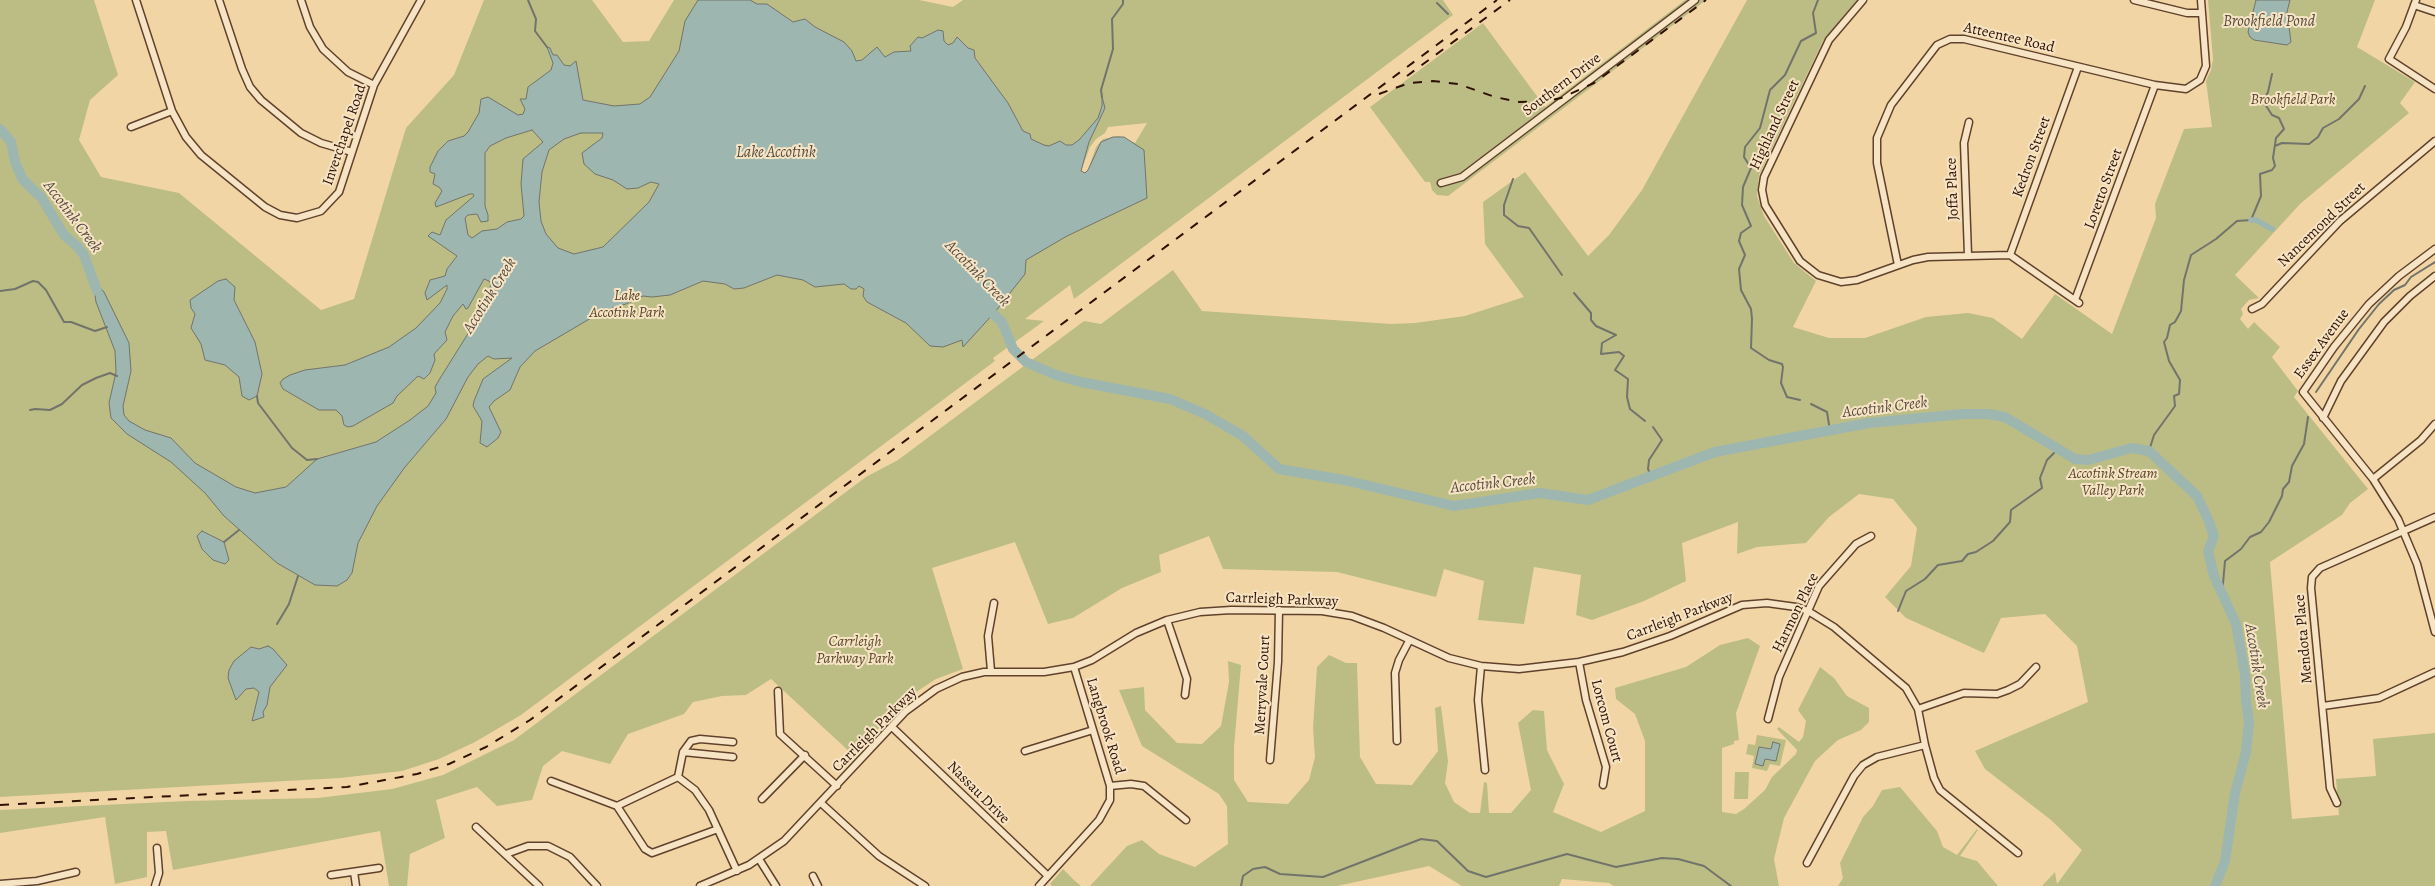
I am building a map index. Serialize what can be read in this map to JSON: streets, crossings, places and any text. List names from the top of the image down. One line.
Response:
{"streets":{"street":["Atteentee Road","Southern Drive","Highland Street","Inverchapel Road","Kedron Street","Joffa Place","Loretto Street","Nancemond Street","Essex Avenue","Carrleigh Parkway","Harmon Place","Mendota Place","Merryvale Court","Lorcom Court","Langbrook Road","Nassau Drive"]},"crossings":[["Atteentee Road","Highland Street"],["Atteentee Road","Kedron Street"],["Atteentee Road","Loretto Street"],["Highland Street","Kedron Street"],["Highland Street","Joffa Place"],["Highland Street","Loretto Street"],["Kedron Street","Loretto Street"],["Essex Avenue","Mendota Place"],["Carrleigh Parkway","Harmon Place"],["Carrleigh Parkway","Merryvale Court"],["Carrleigh Parkway","Lorcom Court"],["Carrleigh Parkway","Langbrook Road"],["Carrleigh Parkway","Nassau Drive"],["Langbrook Road","Nassau Drive"]],"water":["Brookfield Pond","Lake Accotink","Accotink Creek"],"parks":["Brookfield Park","Lake Accotink Park","Accotink Stream Valley Park","Carrleigh Parkway Park"]}
